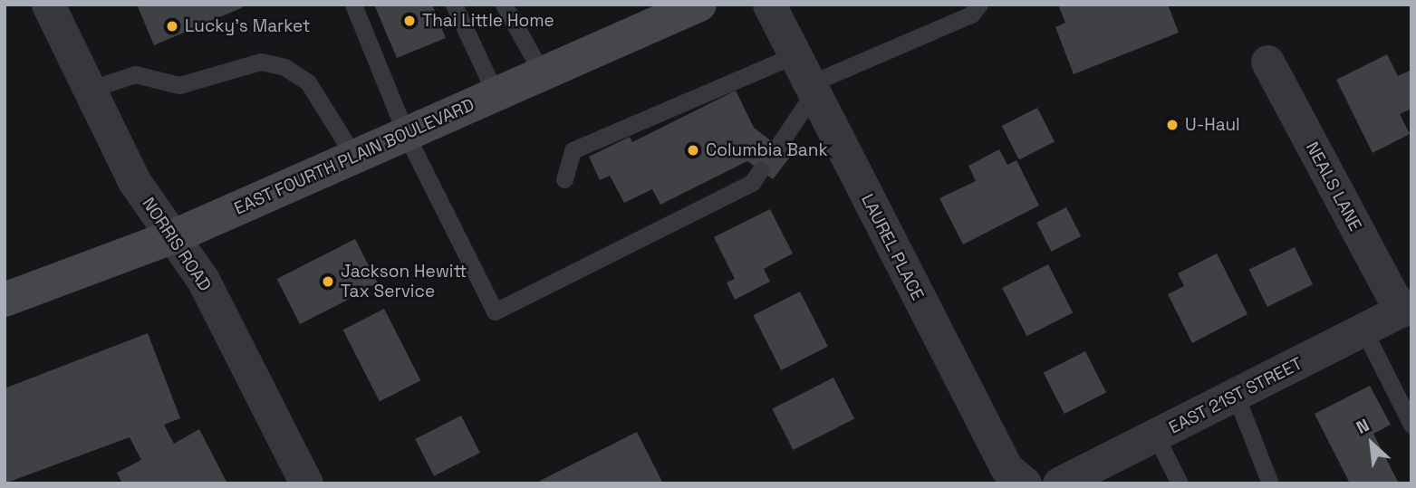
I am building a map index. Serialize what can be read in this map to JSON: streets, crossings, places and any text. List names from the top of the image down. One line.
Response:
{"streets":{"main road":["EAST FOURTH PLAIN BOULEVARD"],"street":["NEALS LANE","NORRIS ROAD","LAUREL PLACE","EAST 21ST STREET"]},"crossings":[["EAST FOURTH PLAIN BOULEVARD","NORRIS ROAD"],["NEALS LANE","EAST 21ST STREET"]],"places":["Thai Little Home","Lucky's Market","U-Haul","Columbia Bank","Jackson Hewitt Tax Service"],"north":"top left"}
